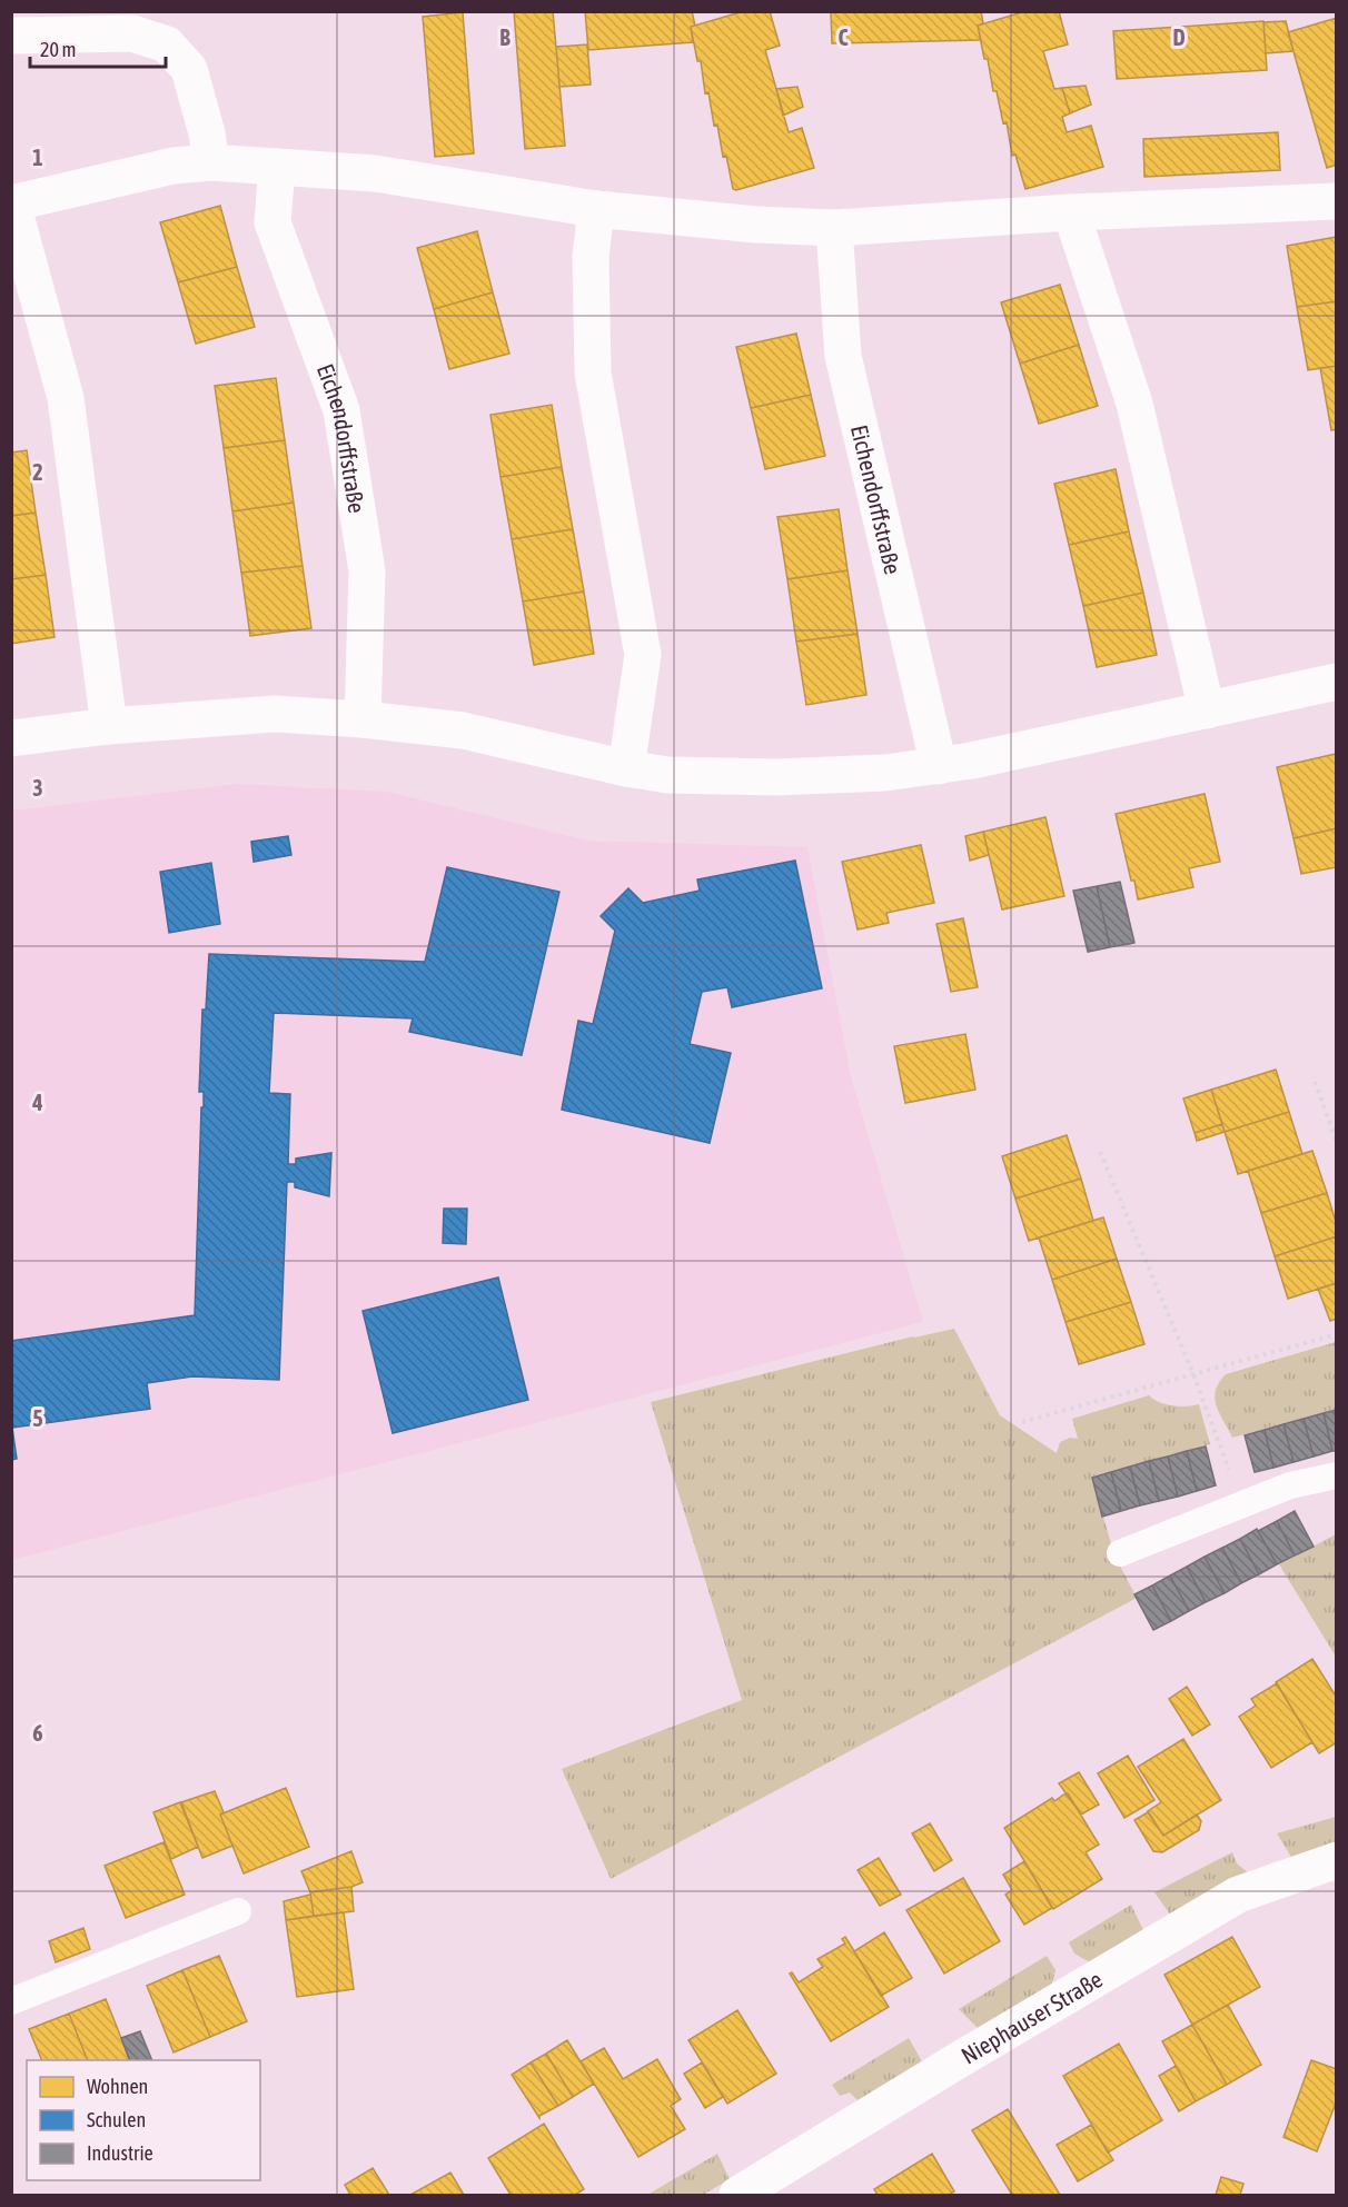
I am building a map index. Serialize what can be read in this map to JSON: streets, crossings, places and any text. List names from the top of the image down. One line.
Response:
{"streets":{"street":["Eichendorffstraße","Niephauser Straße"]},"legend":["Wohnen","Schulen","Industrie"],"scale_bar":"20 m","grid":{"columns":["B","C","D"],"rows":["1","2","3","4","5","6"]}}
